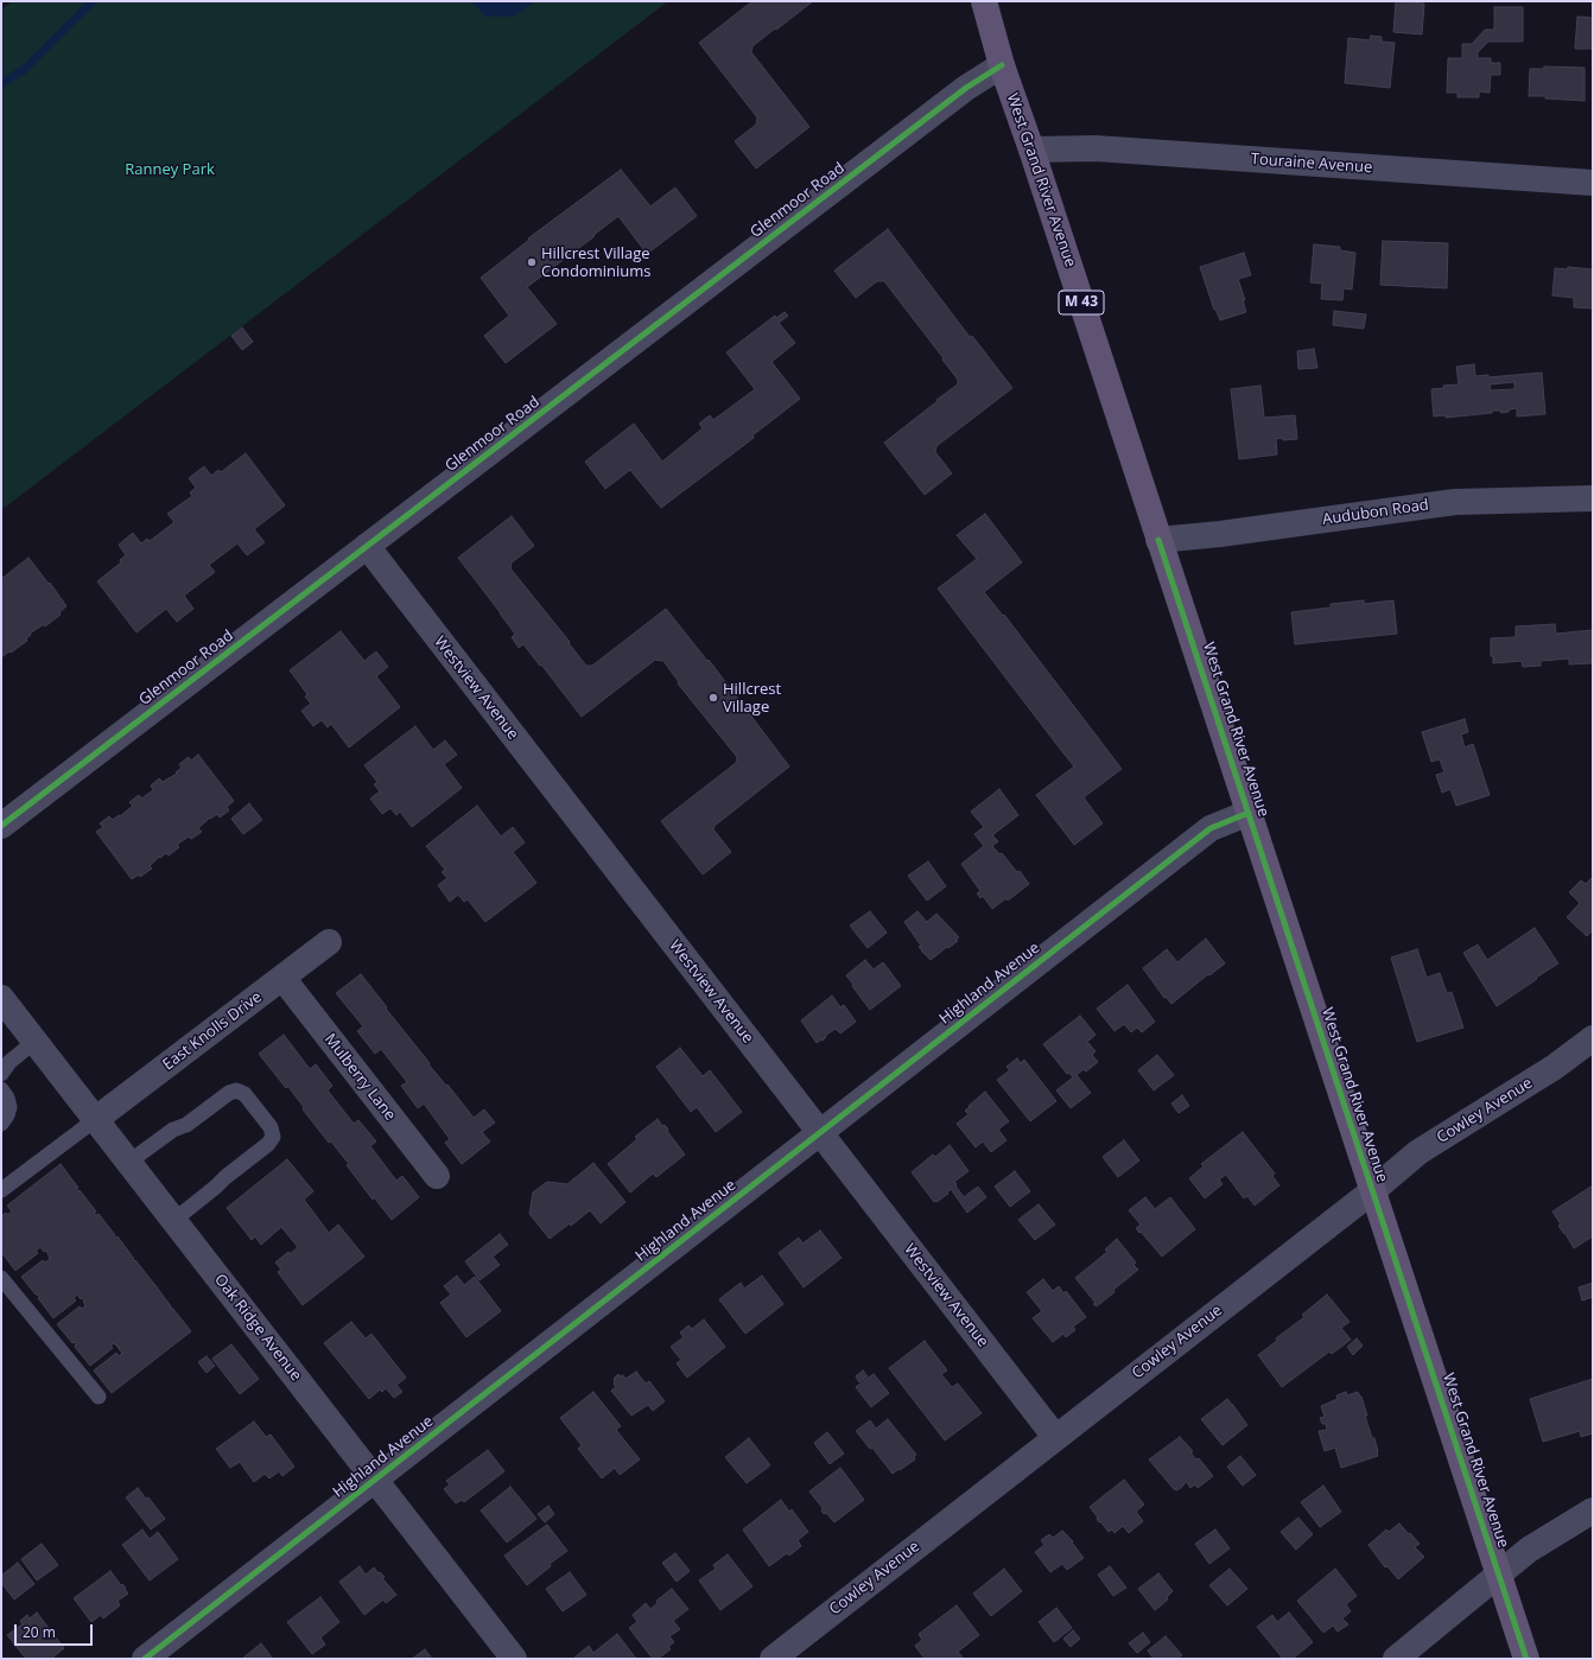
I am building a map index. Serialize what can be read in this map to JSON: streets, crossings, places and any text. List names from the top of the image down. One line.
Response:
{"streets":{"main road":["West Grand River Avenue","M 43"],"street":["Touraine Avenue","Glenmoor Road","Audubon Road","Westview Avenue","Highland Avenue","East Knolls Drive","Mulberry Lane","Cowley Avenue","Oak Ridge Avenue"]},"crossings":[["Touraine Avenue","West Grand River Avenue"],["West Grand River Avenue","Glenmoor Road"],["West Grand River Avenue","Audubon Road"],["West Grand River Avenue","Highland Avenue"],["West Grand River Avenue","Cowley Avenue"],["Glenmoor Road","Westview Avenue"],["Westview Avenue","Highland Avenue"],["Westview Avenue","Cowley Avenue"],["Highland Avenue","Oak Ridge Avenue"],["East Knolls Drive","Mulberry Lane"],["East Knolls Drive","Oak Ridge Avenue"]],"parks":["Ranney Park"],"places":["Hillcrest Village Condominiums","Hillcrest Village"],"scale_bar":"20 m"}
